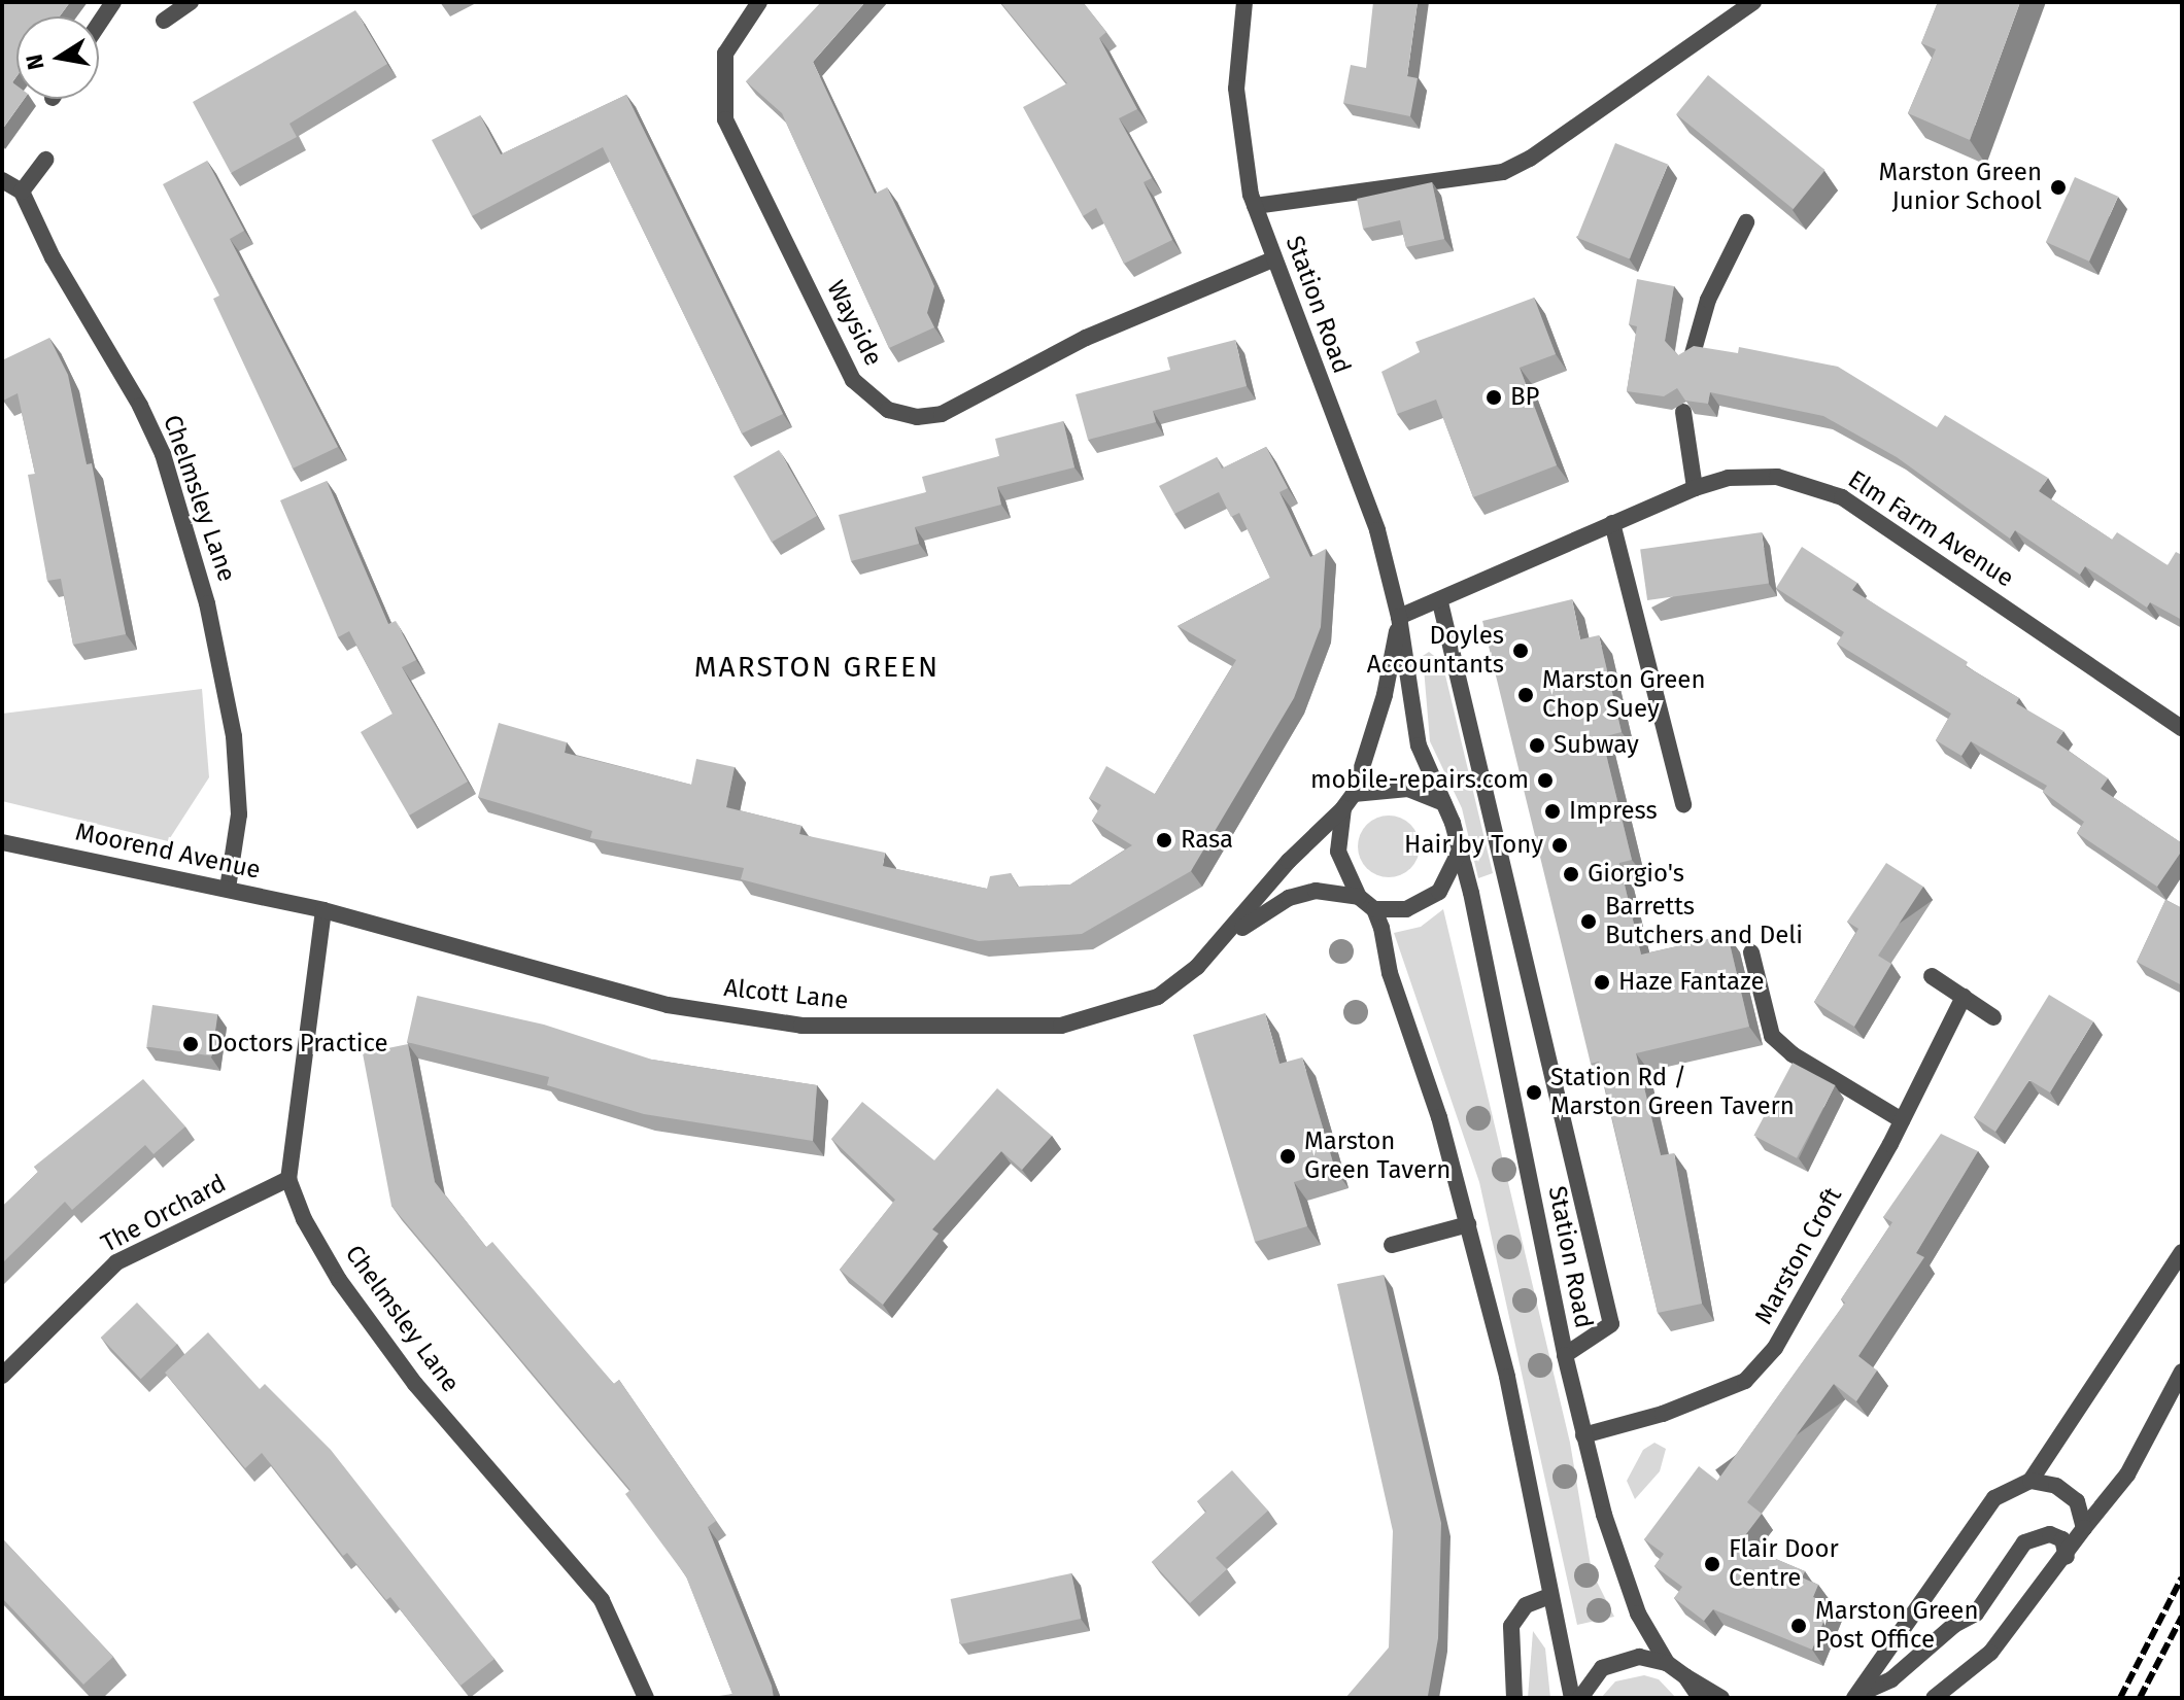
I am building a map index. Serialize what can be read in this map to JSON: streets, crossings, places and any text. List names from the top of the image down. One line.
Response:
{"streets":{"street":["Station Road","Wayside","Chelmsley Lane","Elm Farm Avenue","Moorend Avenue","Alcott Lane","The Orchard","Marston Croft"]},"crossings":[["Station Road","Wayside"],["Station Road","Elm Farm Avenue"],["Station Road","Marston Croft"],["Chelmsley Lane","Moorend Avenue"],["Chelmsley Lane","The Orchard"],["Moorend Avenue","Alcott Lane"]],"districts":["MARSTON GREEN"],"places":["Marston Green Junior School","BP","Doyles Accountants","Marston Green Chop Suey","Subway","mobile-repairs.com","Impress","Rasa","Hair by Tony","Giorgio's","Barretts Butchers and Deli","Haze Fantaze","Doctors Practice","Station Rd / Marston Green Tavern","Marston Green Tavern","Flair Door Centre","Marston Green Post Office"],"north":"left"}
